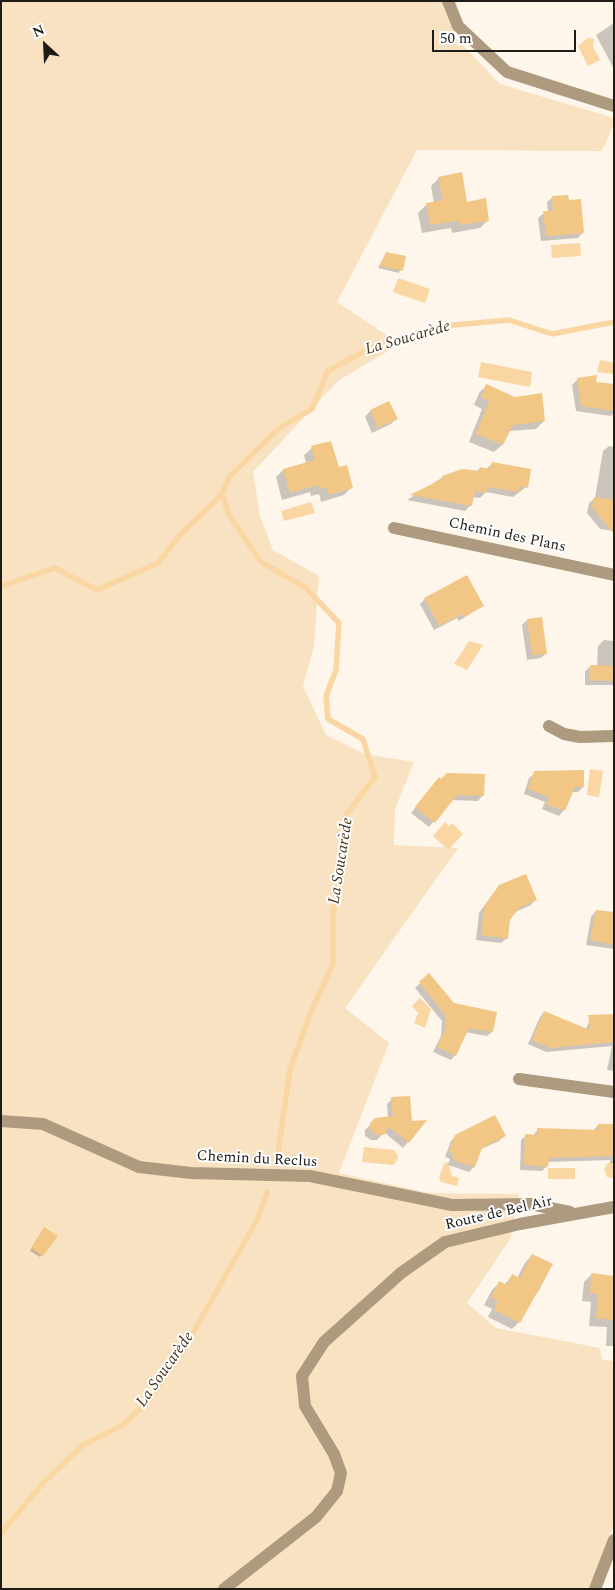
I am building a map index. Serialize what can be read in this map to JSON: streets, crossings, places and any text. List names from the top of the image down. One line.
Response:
{"streets":{"street":["Chemin des Plans","Chemin du Reclus","Route de Bel Air"]},"crossings":[["Chemin du Reclus","Route de Bel Air"]],"water":["La Soucarède"],"scale_bar":"50 m","north":"top left"}
